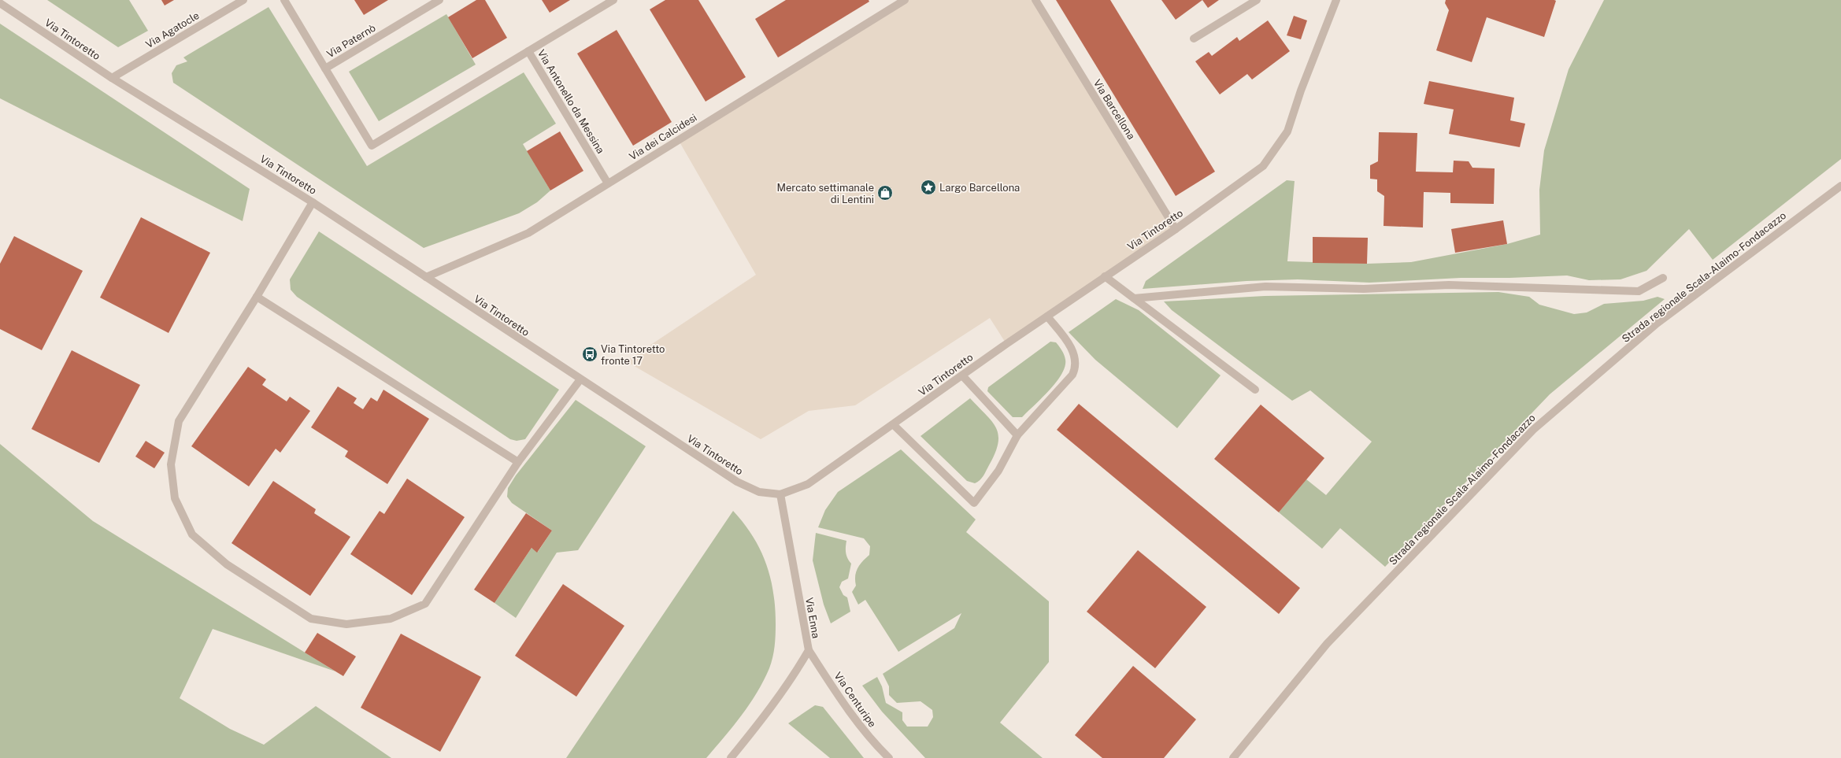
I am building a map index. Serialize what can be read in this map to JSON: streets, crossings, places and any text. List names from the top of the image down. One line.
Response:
{"streets":{"street":["Via Agatocle","Via Tintoretto","Via Paternò","Via Antonello da Messina","Via Barcellona","Via dei Calcidesi","Strada regionale Scala-Alaimo-Fondacazzo","Via Enna","Via Centuripe"]},"crossings":[["Via Agatocle","Via Tintoretto"],["Via Tintoretto","Via Barcellona"],["Via Tintoretto","Via dei Calcidesi"],["Via Tintoretto","Via Enna"],["Via Antonello da Messina","Via dei Calcidesi"],["Via Enna","Via Centuripe"]],"places":{"place":["Largo Barcellona"],"shop":["Mercato settimanale di Lentini"],"bus stop":["Via Tintoretto fronte 17"]}}
